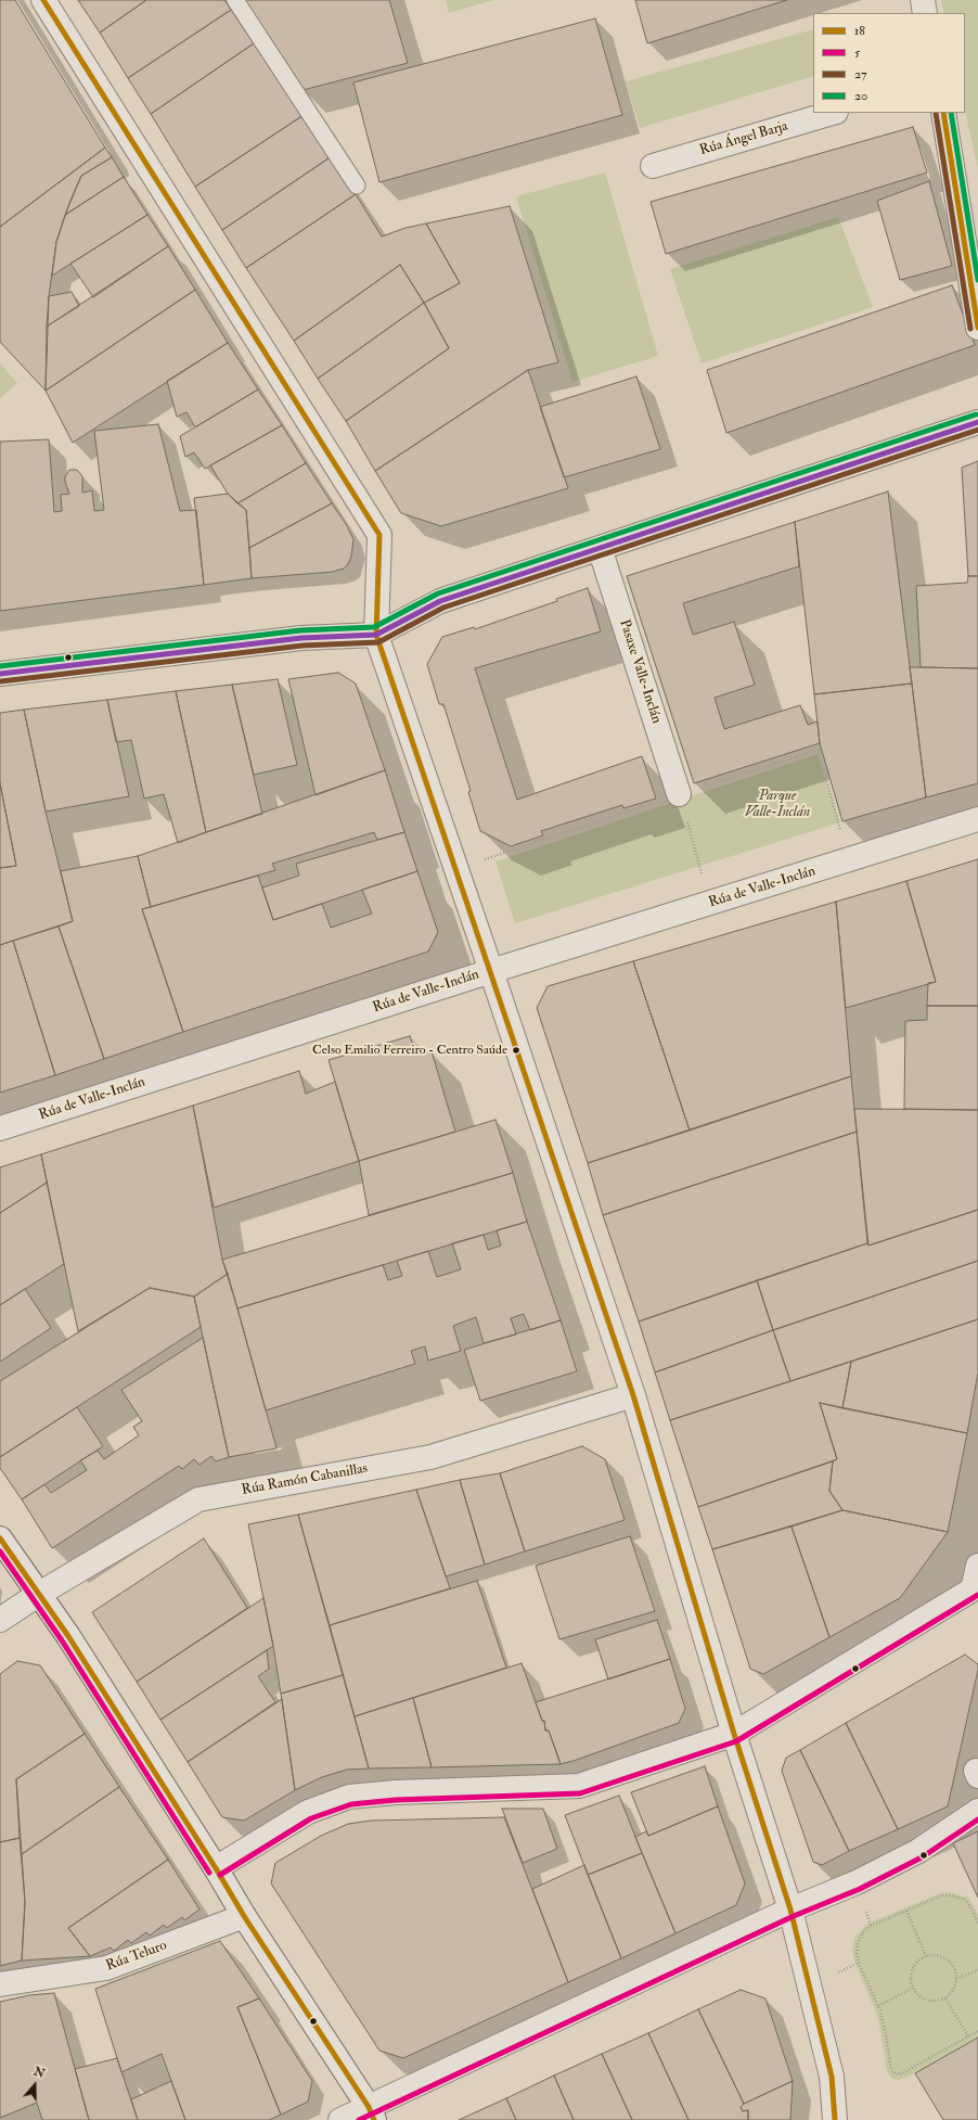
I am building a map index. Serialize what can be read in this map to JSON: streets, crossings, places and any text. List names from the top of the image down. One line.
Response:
{"streets":{"street":["Rúa Ángel Barja","Pasaxe Valle-Inclán","Rúa de Valle-Inclán","Rúa Ramón Cabanillas","Rúa Teluro"]},"parks":["Parque Valle-Inclán"],"places":["Celso Emilio Ferreiro - Centro Saúde"],"lines":["transit line 18","transit line 27","transit line 20","transit line 5"],"legend":["18","5","27","20"],"north":"top"}
